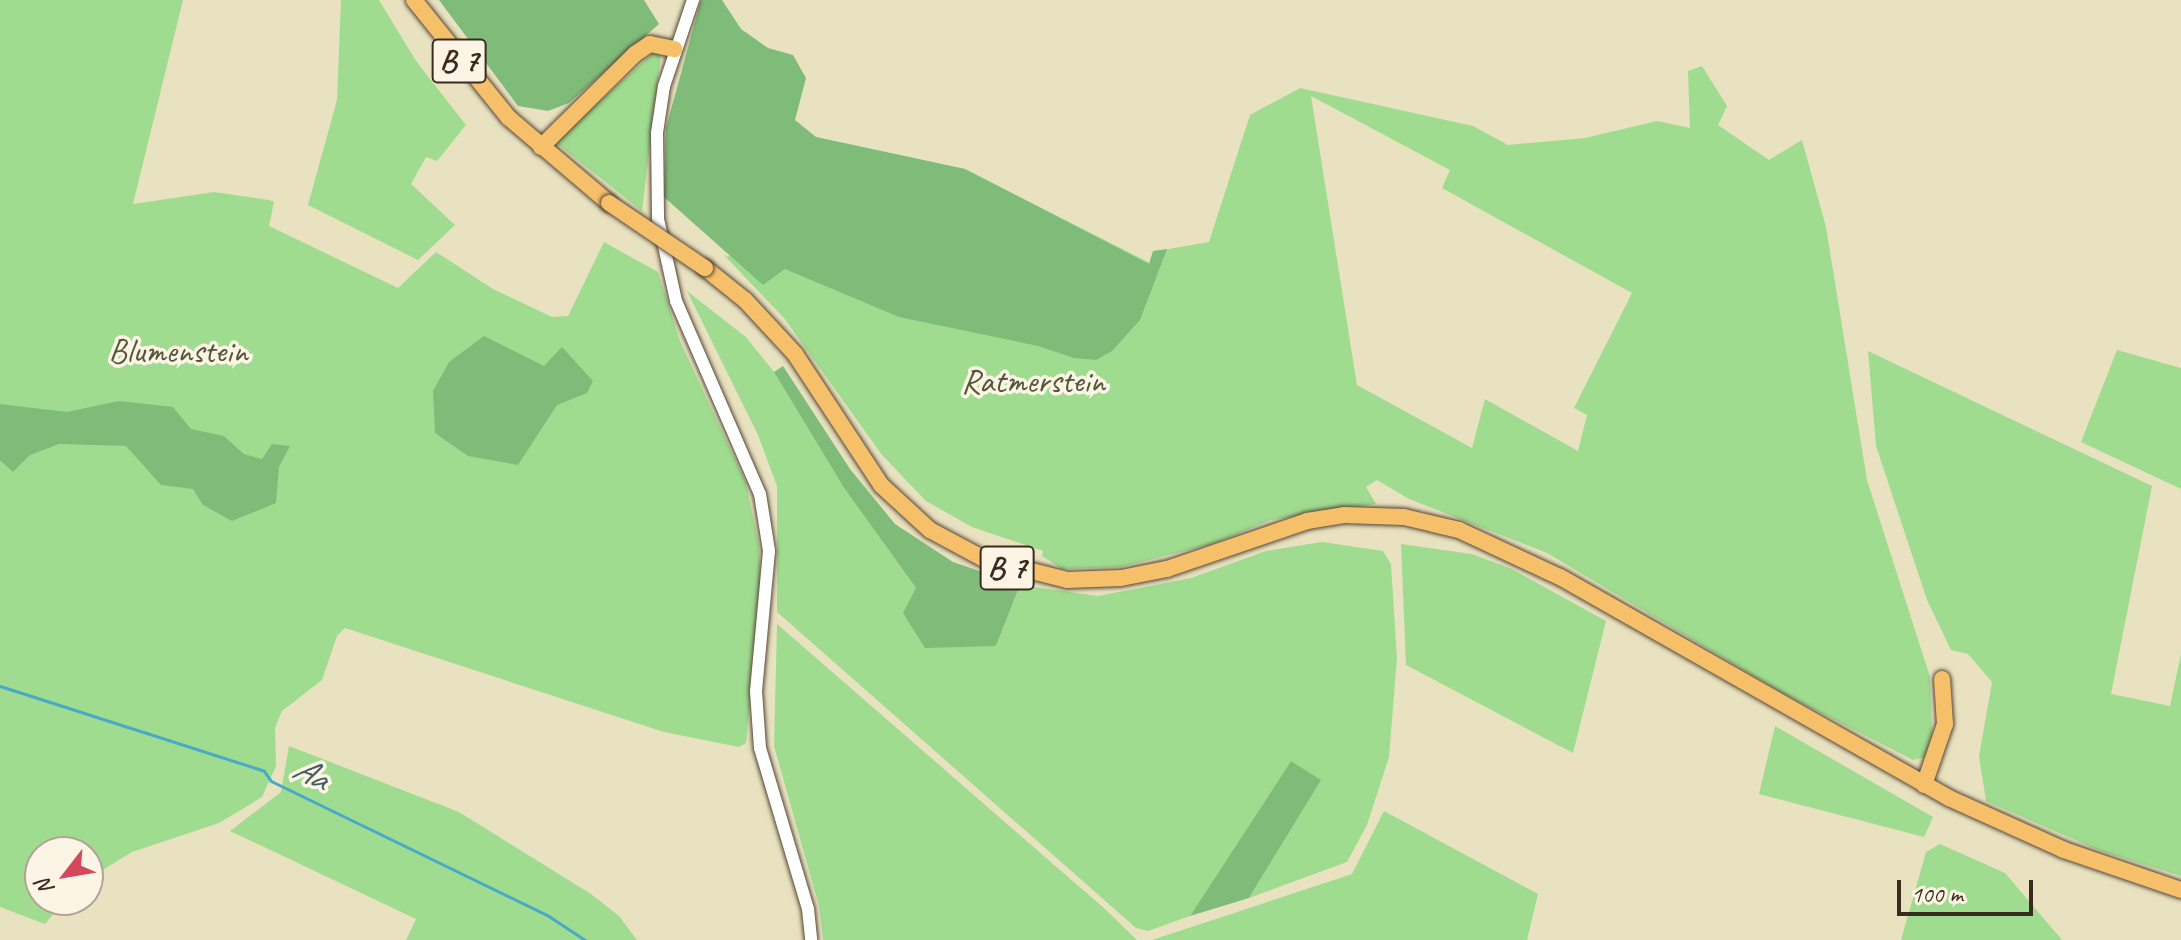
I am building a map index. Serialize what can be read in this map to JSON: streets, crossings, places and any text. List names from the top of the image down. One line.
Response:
{"streets":{"main road":["B 7"]},"water":["Aa"],"parks":["Blumenstein","Ratmerstein"],"scale_bar":"100 m","north":"bottom left"}
